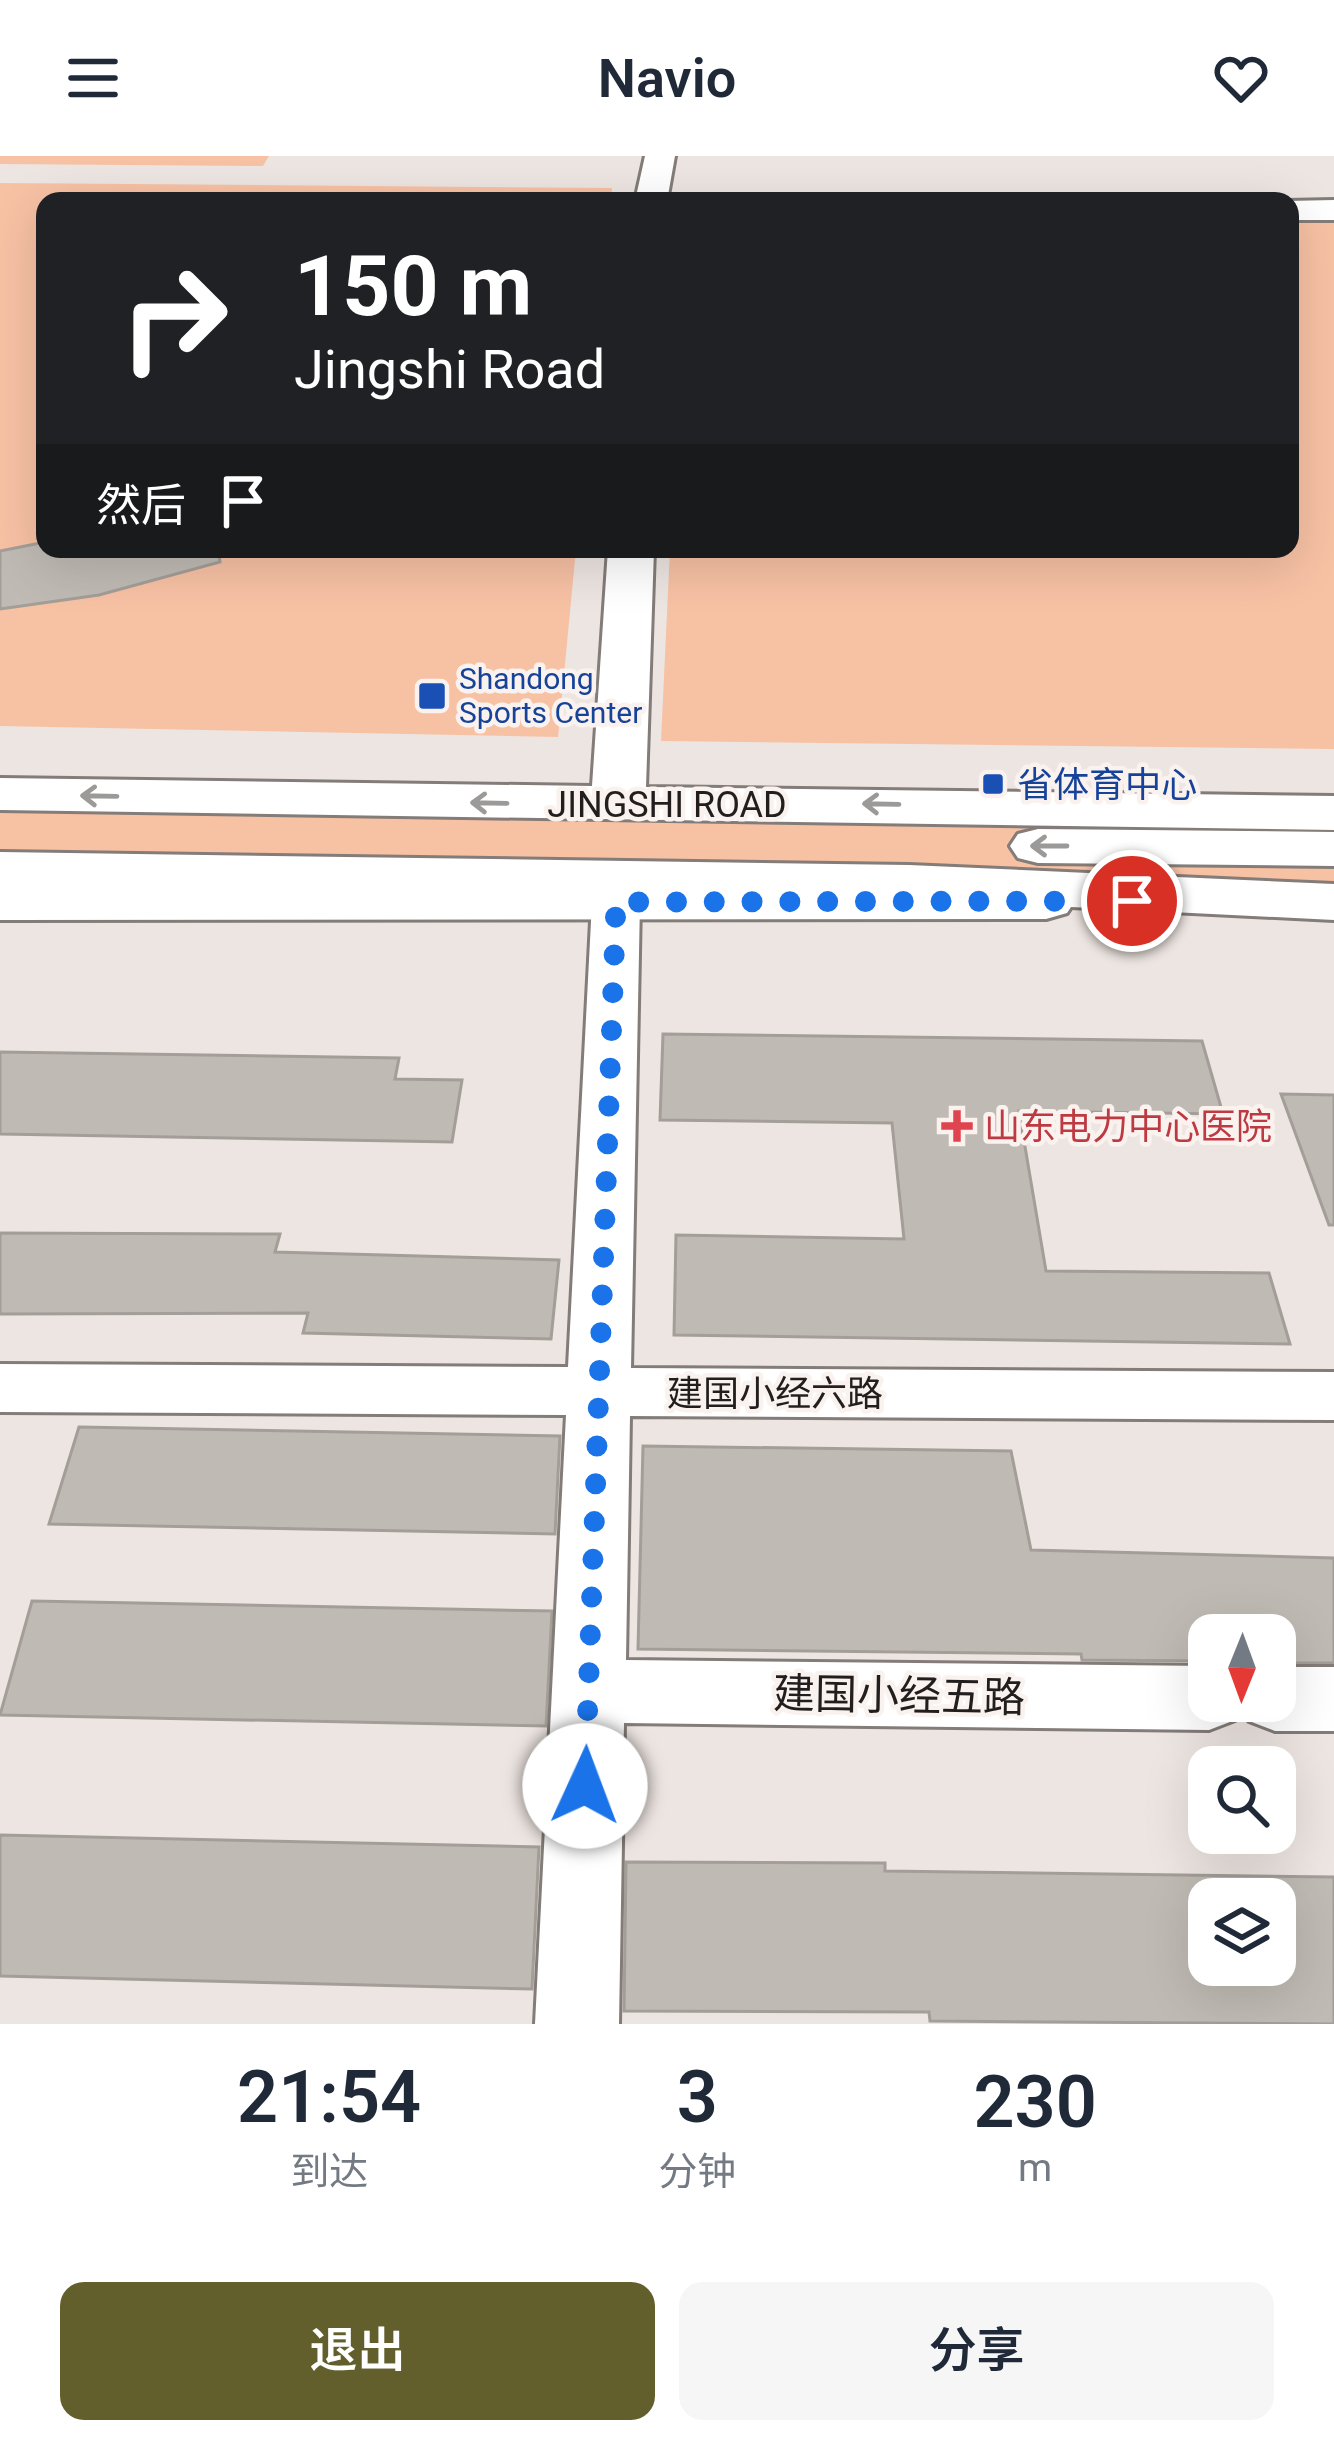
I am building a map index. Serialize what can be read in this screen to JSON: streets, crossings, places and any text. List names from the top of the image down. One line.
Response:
{"streets":{"main road":["JINGSHI ROAD"],"street":["建国小经六路","建国小经五路"]},"places":{"transit":["Shandong Sports Center","省体育中心"],"health":["山东电力中心医院"]},"north":"bottom","page":{"header":"Navio","turn":["150 m","Jingshi Road"],"then":"然后","eta":["21:54","到达","3","分钟","230","m"],"buttons":["退出","分享"]}}
